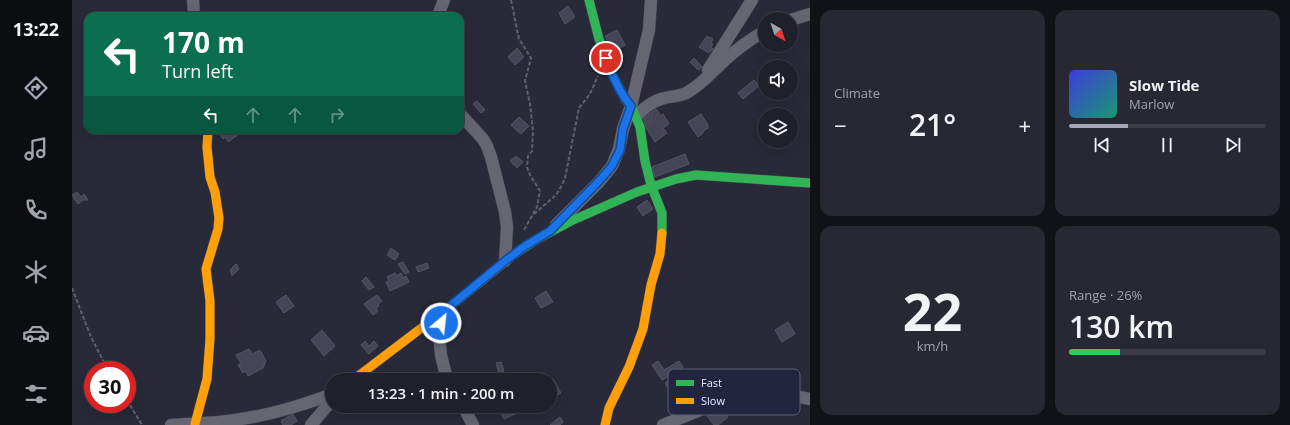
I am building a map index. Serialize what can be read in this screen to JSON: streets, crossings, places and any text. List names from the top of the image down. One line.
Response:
{"legend":["Fast","Slow"],"north":"bottom right","page":{"tabs":"13:22","tile":["Climate",["22","km/h"],["Range · 26%","130 km"]],"turn":["170 m","Turn left"],"song":["Slow Tide","Marlow"],"heat":["−","21°","+"],"limit":"30","trip":"13:23 · 1 min · 200 m"}}
